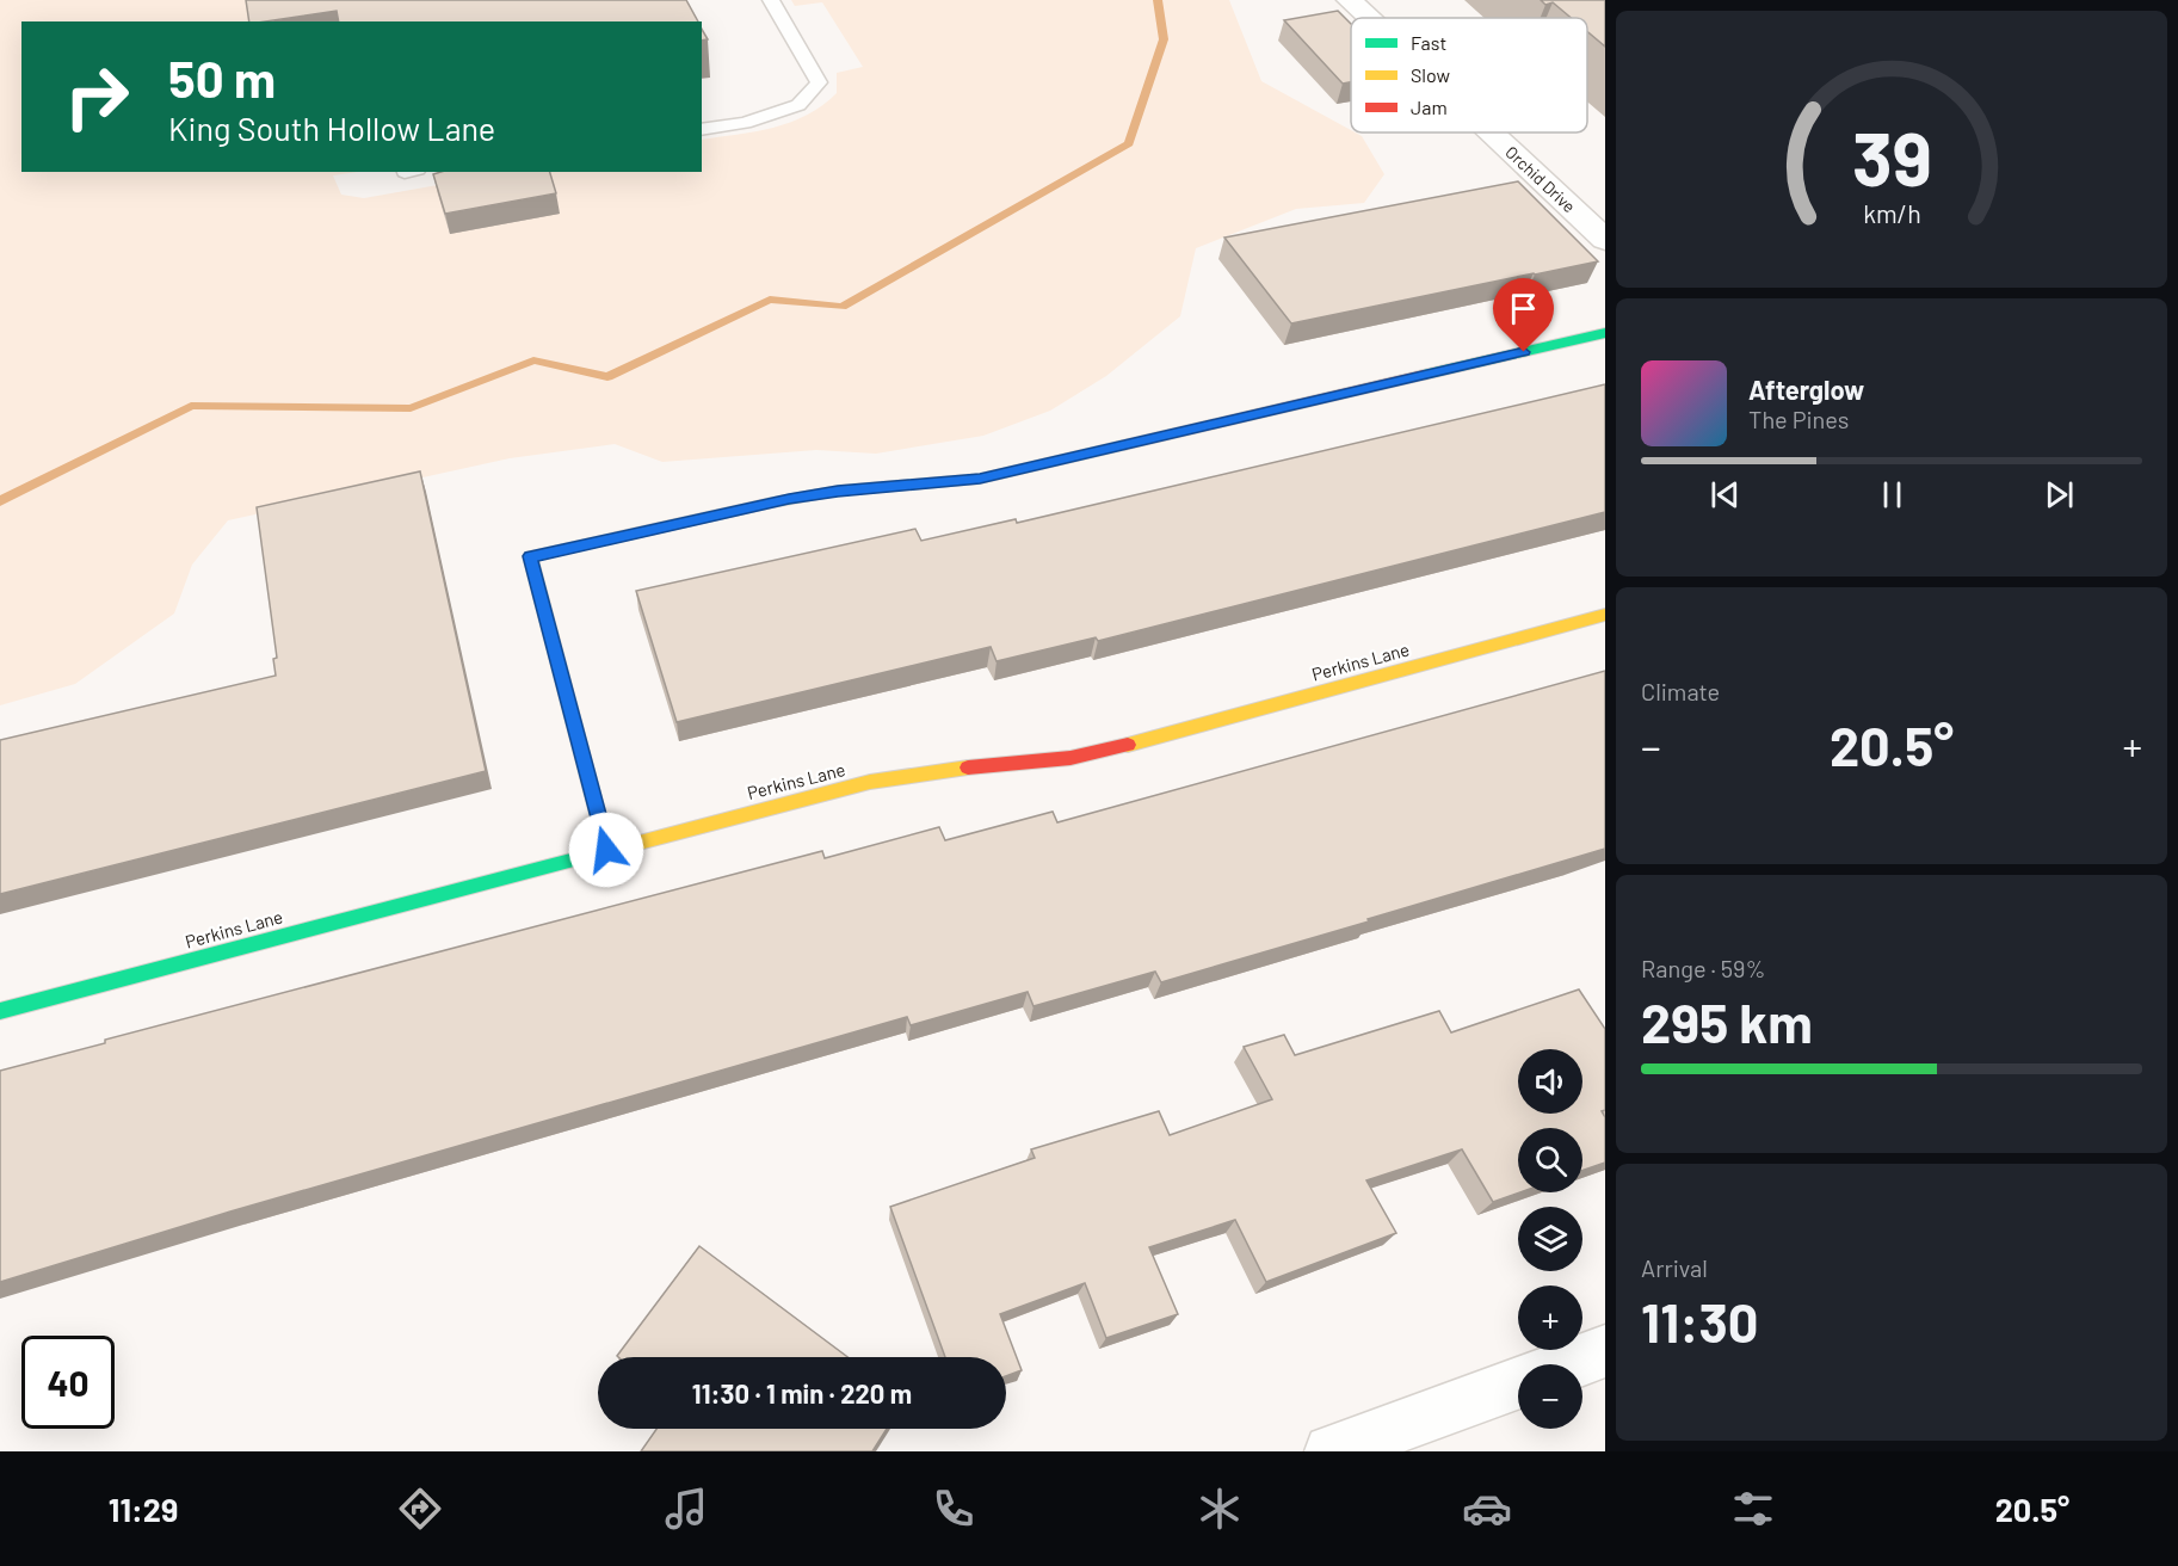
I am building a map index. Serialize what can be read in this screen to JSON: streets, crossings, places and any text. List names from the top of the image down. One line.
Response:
{"streets":{"street":["Orchid Drive","Perkins Lane"]},"legend":["Fast","Slow","Jam"],"page":{"turn":["50 m","King South Hollow Lane"],"song":["Afterglow","The Pines"],"tile":["Climate",["Range · 59%","295 km"],["Arrival","11:30"]],"heat":["−","20.5°","+"],"map_buttons":["+","−"],"limit":"40","trip":"11:30 · 1 min · 220 m","tabs":["11:29","20.5°"],"gauge":["39","km/h"]}}
